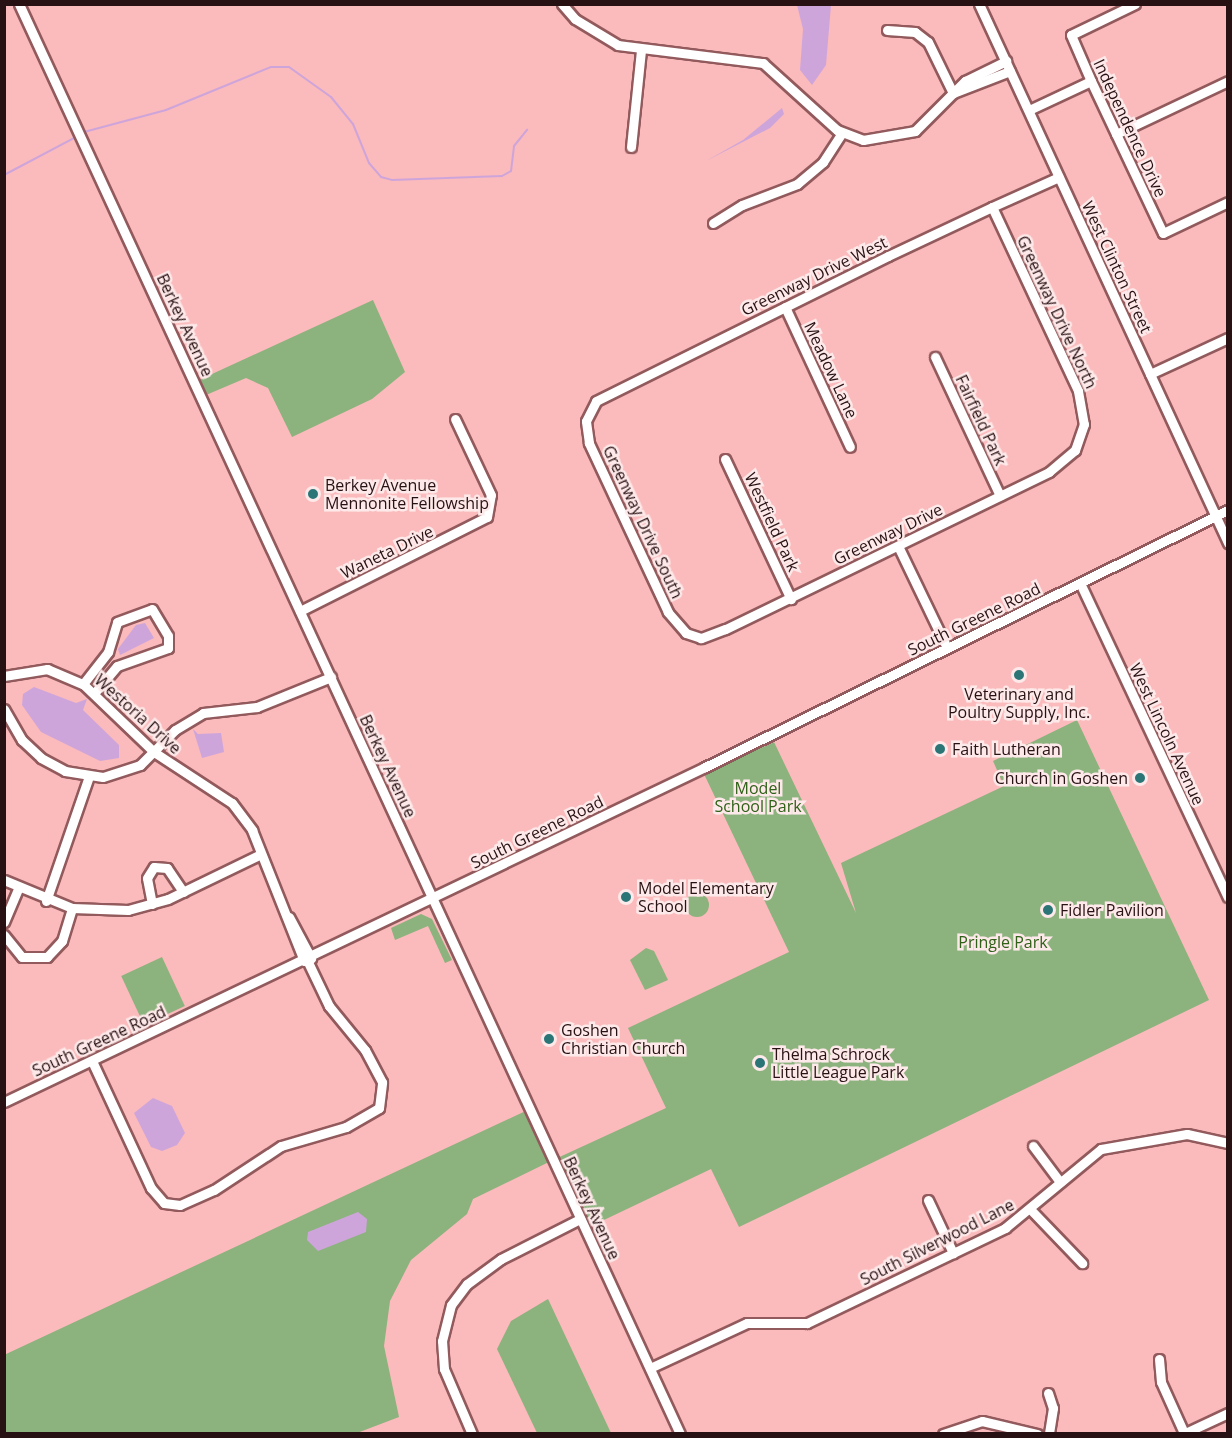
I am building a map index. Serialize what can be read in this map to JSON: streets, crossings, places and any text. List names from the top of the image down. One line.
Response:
{"streets":{"street":["Independence Drive","West Clinton Street","Greenway Drive West","Greenway Drive North","Berkey Avenue","Meadow Lane","Fairfield Park","Greenway Drive South","Westfield Park","Greenway Drive","Waneta Drive","South Greene Road","Westoria Drive","West Lincoln Avenue","South Silverwood Lane"]},"crossings":[["West Clinton Street","Greenway Drive West"],["West Clinton Street","South Greene Road"],["Greenway Drive West","Greenway Drive North"],["Greenway Drive West","Meadow Lane"],["Greenway Drive West","Greenway Drive South"],["Greenway Drive North","Greenway Drive"],["Berkey Avenue","Waneta Drive"],["Berkey Avenue","South Greene Road"],["Berkey Avenue","South Silverwood Lane"],["Fairfield Park","Greenway Drive"],["Greenway Drive South","Greenway Drive"],["Westfield Park","Greenway Drive"],["South Greene Road","Westoria Drive"],["South Greene Road","West Lincoln Avenue"]],"parks":["Model School Park","Pringle Park"],"places":["Berkey Avenue Mennonite Fellowship","Veterinary and Poultry Supply, Inc.","Faith Lutheran","Church in Goshen","Model Elementary School","Fidler Pavilion","Goshen Christian Church","Thelma Schrock Little League Park"]}
